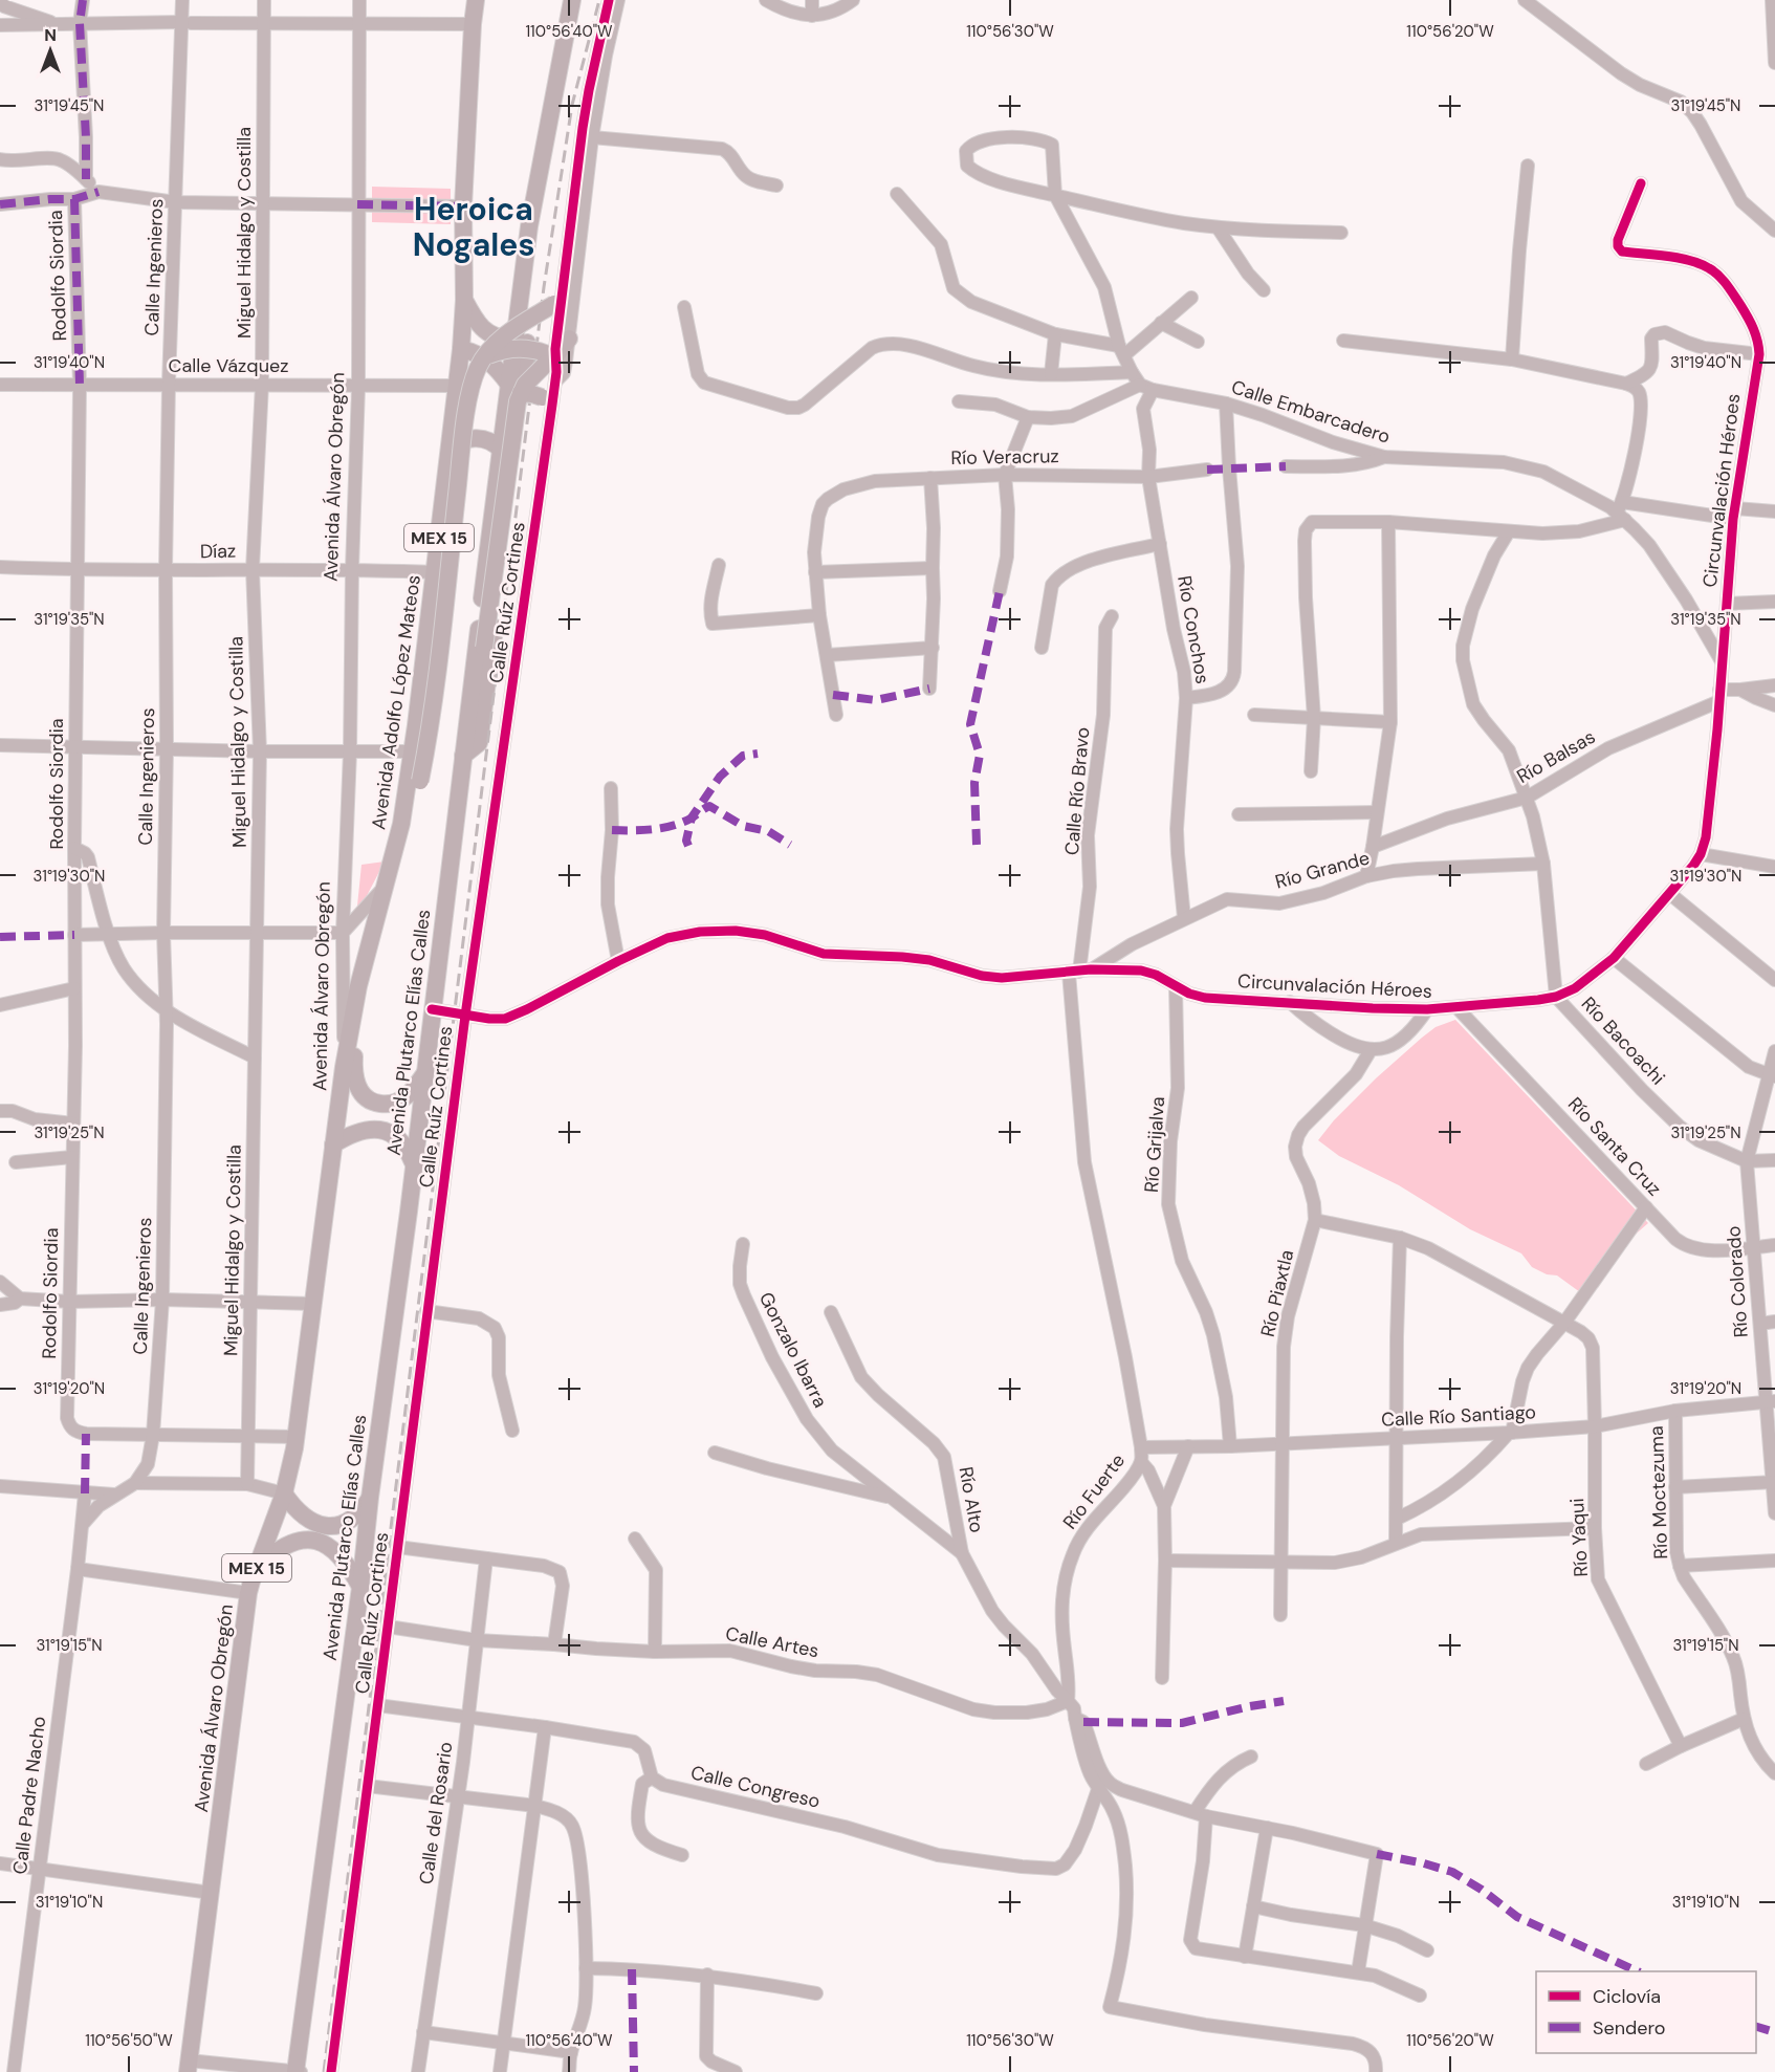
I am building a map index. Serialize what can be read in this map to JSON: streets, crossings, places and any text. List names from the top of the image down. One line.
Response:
{"streets":{"highway":["Avenida Álvaro Obregón","MEX 15","Avenida Adolfo López Mateos","Avenida Plutarco Elías Calles"],"street":["Miguel Hidalgo y Costilla","Calle Ingenieros","Rodolfo Siordia","Calle Vázquez","Calle Embarcadero","Río Veracruz","Circunvalación Héroes","Díaz","Calle Ruíz Cortines","Río Conchos","Río Balsas","Calle Río Bravo","Río Grande","Río Bacoachi","Río Grijalva","Río Santa Cruz","Río Colorado","Río Piaxtla","Gonzalo Ibarra","Calle Río Santiago","Río Fuerte","Río Moctezuma","Río Alto","Río Yaqui","Calle Artes","Calle Congreso","Calle Padre Nacho","Calle del Rosario"]},"crossings":[["Miguel Hidalgo y Costilla","Calle Vázquez"],["Miguel Hidalgo y Costilla","Díaz"],["Calle Ingenieros","Rodolfo Siordia"],["Calle Ingenieros","Calle Vázquez"],["Calle Ingenieros","Díaz"],["Rodolfo Siordia","Calle Vázquez"],["Rodolfo Siordia","Díaz"],["Calle Vázquez","Avenida Álvaro Obregón"],["Calle Vázquez","Avenida Adolfo López Mateos"],["Calle Embarcadero","Circunvalación Héroes"],["Calle Embarcadero","Río Conchos"],["Río Veracruz","Río Conchos"],["Avenida Álvaro Obregón","Díaz"],["Avenida Álvaro Obregón","Avenida Adolfo López Mateos"],["Circunvalación Héroes","Calle Ruíz Cortines"],["Circunvalación Héroes","Río Balsas"],["Circunvalación Héroes","Calle Río Bravo"],["Circunvalación Héroes","Río Grande"],["Circunvalación Héroes","Avenida Plutarco Elías Calles"],["Circunvalación Héroes","Río Bacoachi"],["Circunvalación Héroes","Río Grijalva"],["Circunvalación Héroes","Río Santa Cruz"],["Circunvalación Héroes","Río Fuerte"],["Díaz","Avenida Adolfo López Mateos"],["Calle Ruíz Cortines","Calle Artes"],["Río Conchos","Río Grande"],["Río Balsas","Río Bacoachi"],["Calle Río Bravo","Río Grande"],["Calle Río Bravo","Río Fuerte"],["Río Grande","Río Bacoachi"],["Río Grande","Río Fuerte"],["Río Bacoachi","Río Colorado"],["Río Grijalva","Calle Río Santiago"],["Río Santa Cruz","Río Colorado"],["Río Colorado","Calle Río Santiago"],["Río Piaxtla","Calle Río Santiago"],["Gonzalo Ibarra","Río Alto"],["Calle Río Santiago","Río Fuerte"],["Calle Río Santiago","Río Moctezuma"],["Calle Río Santiago","Río Yaqui"],["Río Fuerte","Río Alto"],["Río Fuerte","Calle Artes"],["Río Alto","Calle Artes"],["Calle Artes","Calle del Rosario"]],"districts":["Heroica Nogales"],"legend":["Ciclovía","Sendero"],"north":"top","coordinates":["110°56'40\"W","110°56'30\"W","110°56'20\"W","31°19'45\"N","31°19'40\"N","31°19'35\"N","31°19'30\"N","31°19'25\"N","31°19'20\"N","31°19'15\"N","31°19'10\"N","110°56'50\"W"]}
